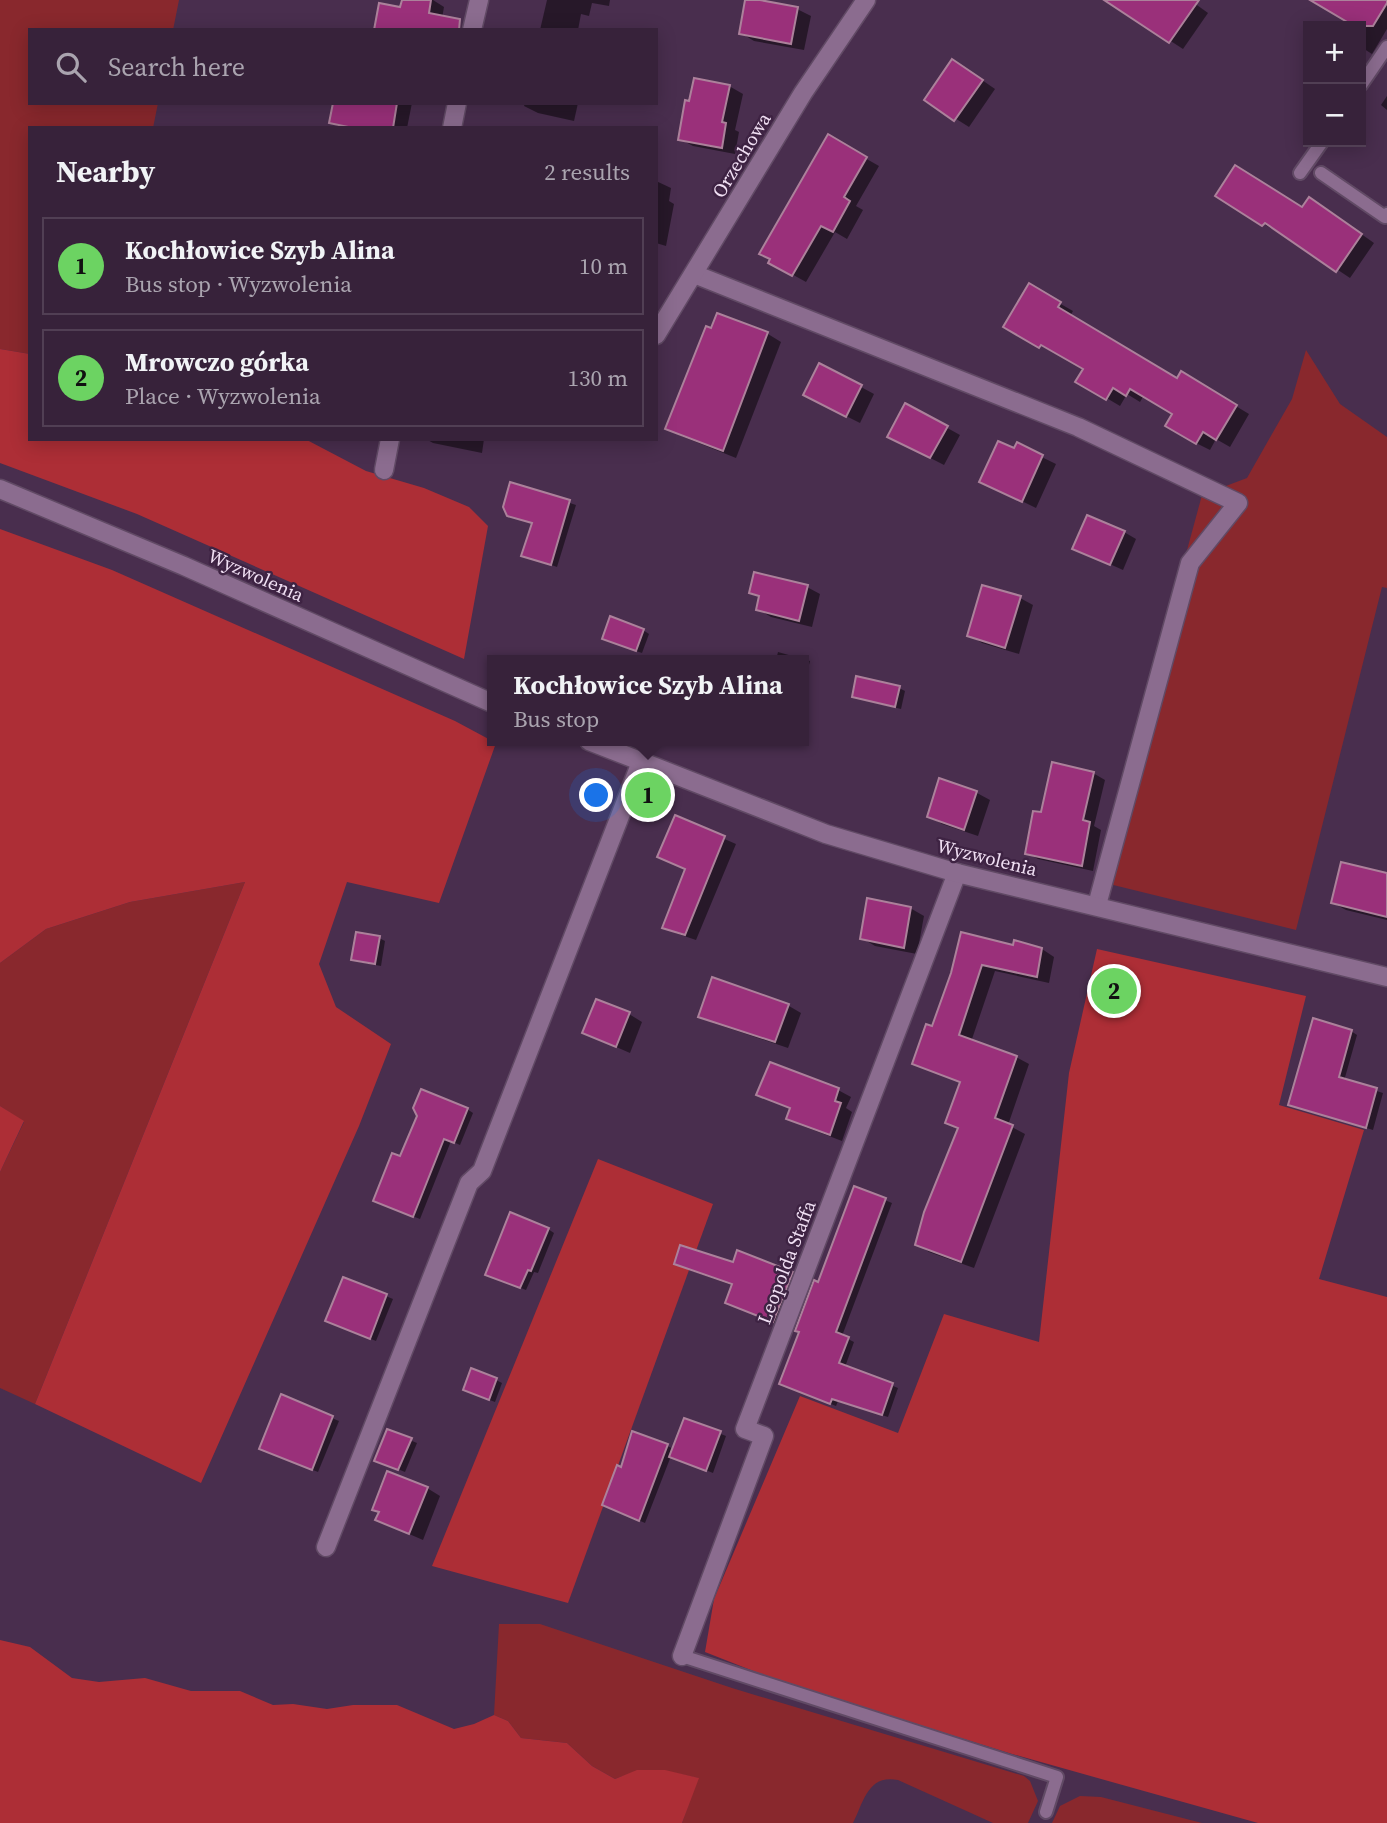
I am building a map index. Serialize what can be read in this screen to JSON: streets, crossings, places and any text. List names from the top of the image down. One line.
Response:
{"streets":{"street":["Orzechowa","Wyzwolenia","Leopolda Staffa"]},"crossings":[["Wyzwolenia","Leopolda Staffa"]],"page":{"map_buttons":["+","−"],"search":"Search here","heading":["Nearby","2 results"],"list":[{"mark":"1","name":"Kochłowice Szyb Alina","note":"Bus stop · Wyzwolenia","value":"10 m"},{"mark":"2","name":"Mrowczo górka","note":"Place · Wyzwolenia","value":"130 m"}],"popup":["Kochłowice Szyb Alina","Bus stop"],"pins":["1","2"]}}
